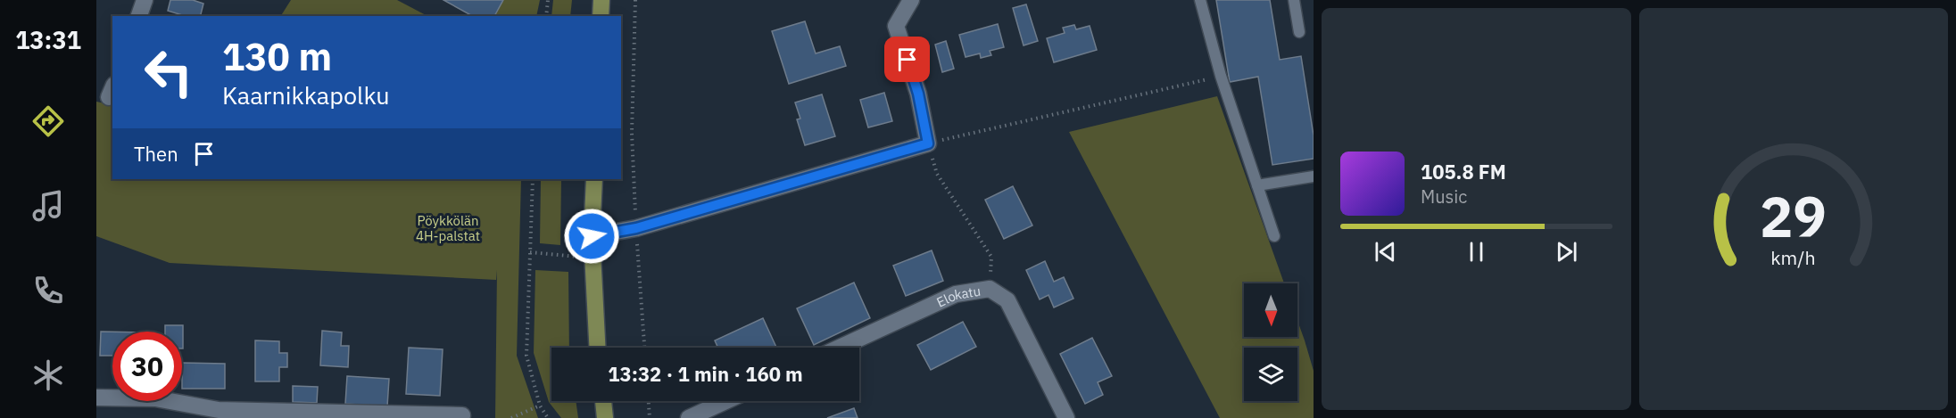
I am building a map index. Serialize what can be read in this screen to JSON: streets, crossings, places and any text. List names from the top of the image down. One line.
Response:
{"streets":{"street":["Elokatu"]},"parks":["Pöykkölän 4H-palstat"],"north":"bottom","page":{"tabs":"13:31","turn":["130 m","Kaarnikkapolku"],"then":"Then","song":["105.8 FM","Music"],"limit":"30","trip":"13:32 · 1 min · 160 m","gauge":["29","km/h"]}}
